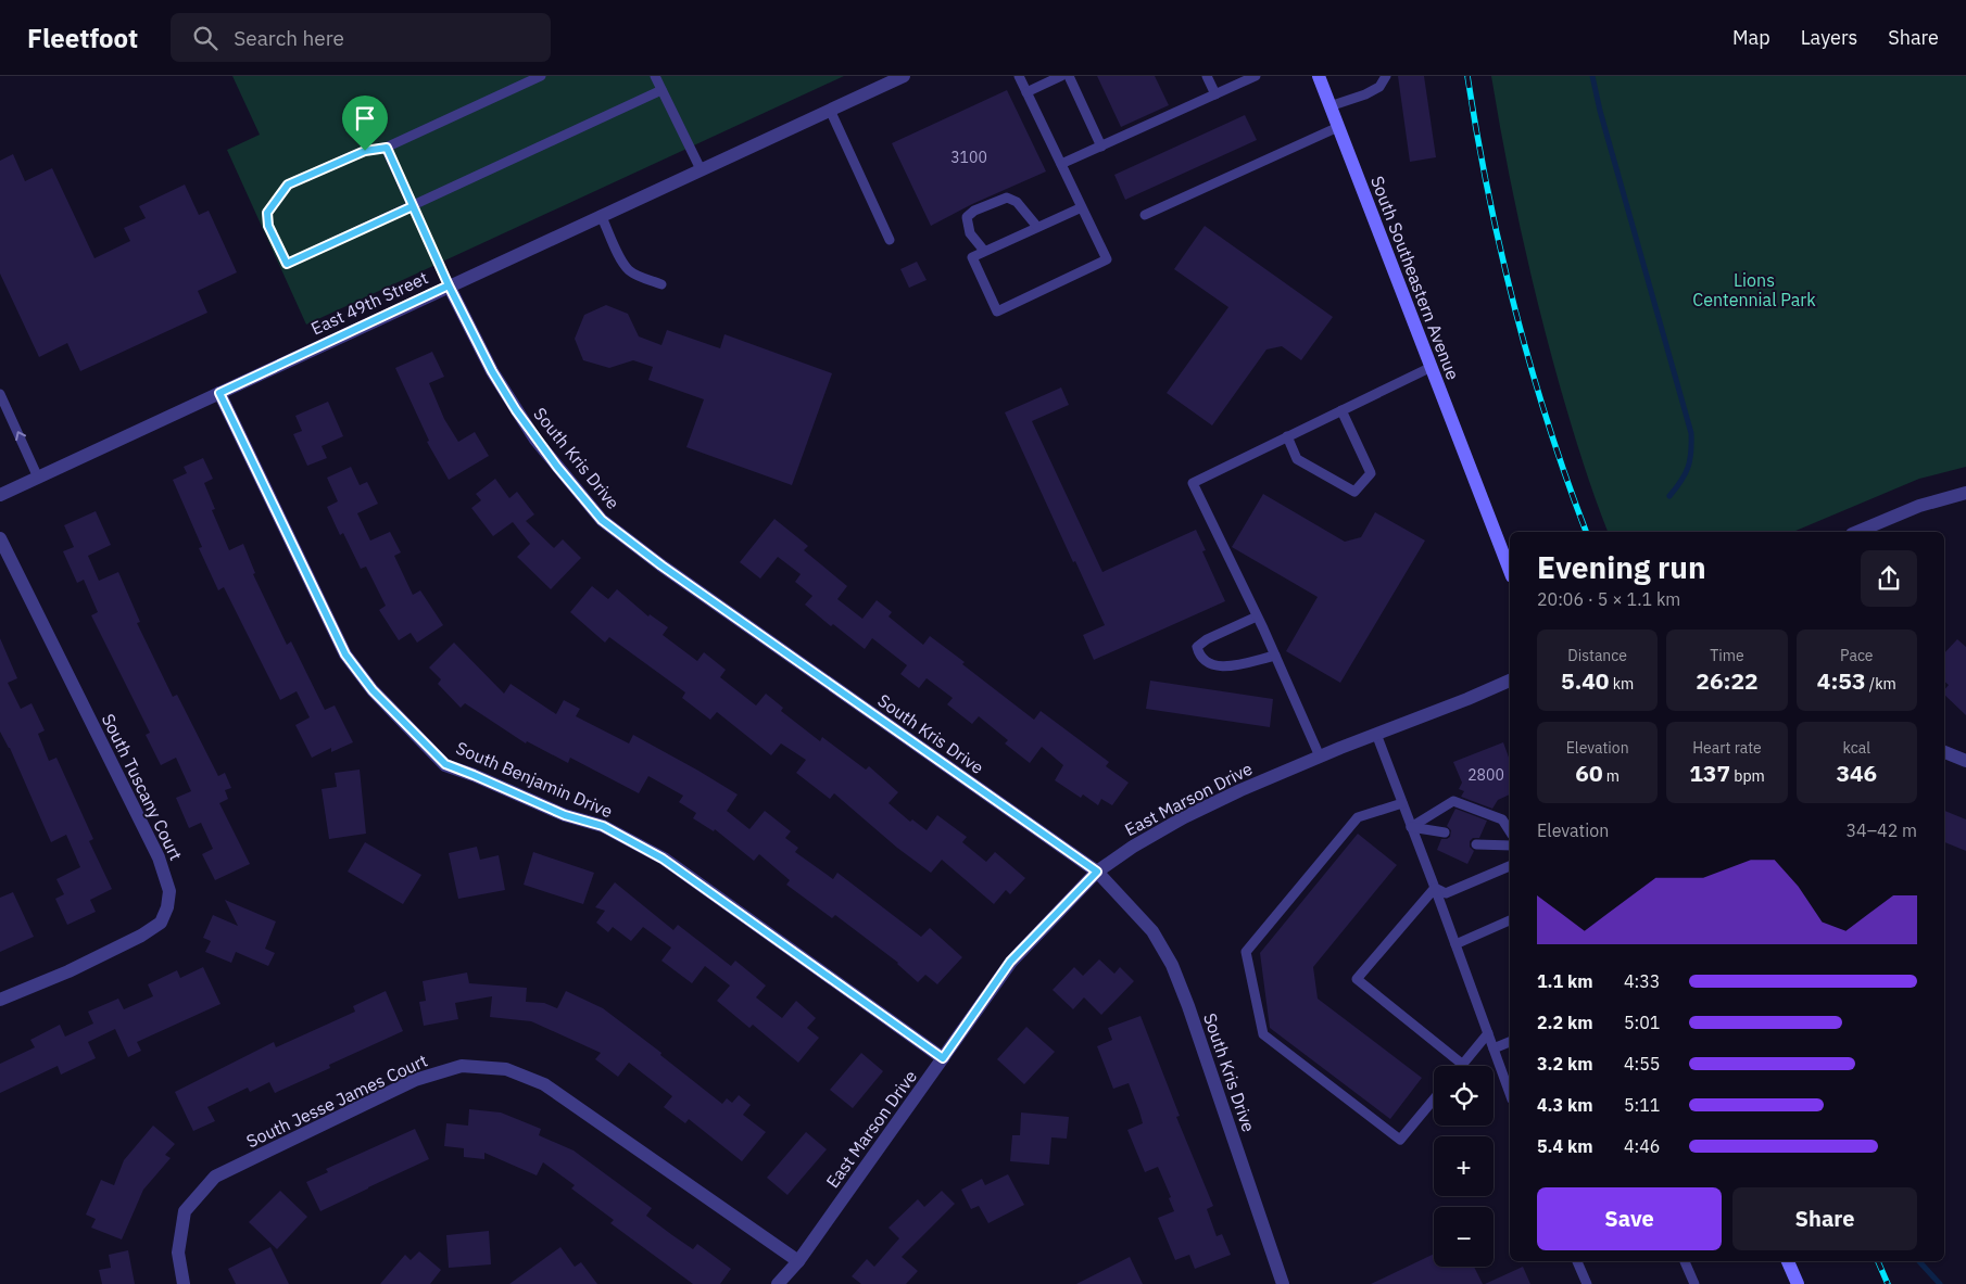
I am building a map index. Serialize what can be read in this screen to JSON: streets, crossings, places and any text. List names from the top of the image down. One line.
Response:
{"streets":{"main road":["South Southeastern Avenue"],"street":["East 49th Street","South Kris Drive","South Benjamin Drive","South Tuscany Court","East Marson Drive","South Jesse James Court"]},"crossings":[["East 49th Street","South Kris Drive"],["East 49th Street","South Benjamin Drive"],["South Kris Drive","East Marson Drive"],["South Benjamin Drive","East Marson Drive"],["East Marson Drive","South Jesse James Court"]],"parks":["Lions Centennial Park"],"house_numbers":["3100","2800"],"page":{"header":"Fleetfoot","search":"Search here","nav":["Map","Layers","Share"],"heading":["Evening run","20:06 · 5 × 1.1 km"],"stats":[["Distance","5.40 km"],["Time","26:22"],["Pace","4:53 /km"],["Elevation","60 m"],["Heart rate","137 bpm"],["kcal","346"]],"chart":["Elevation","34–42 m"],"list":[{"name":"1.1 km","note":"4:33"},{"name":"2.2 km","note":"5:01"},{"name":"3.2 km","note":"4:55"},{"name":"4.3 km","note":"5:11"},{"name":"5.4 km","note":"4:46"}],"map_buttons":["+","−"],"buttons":["Save","Share"]}}
